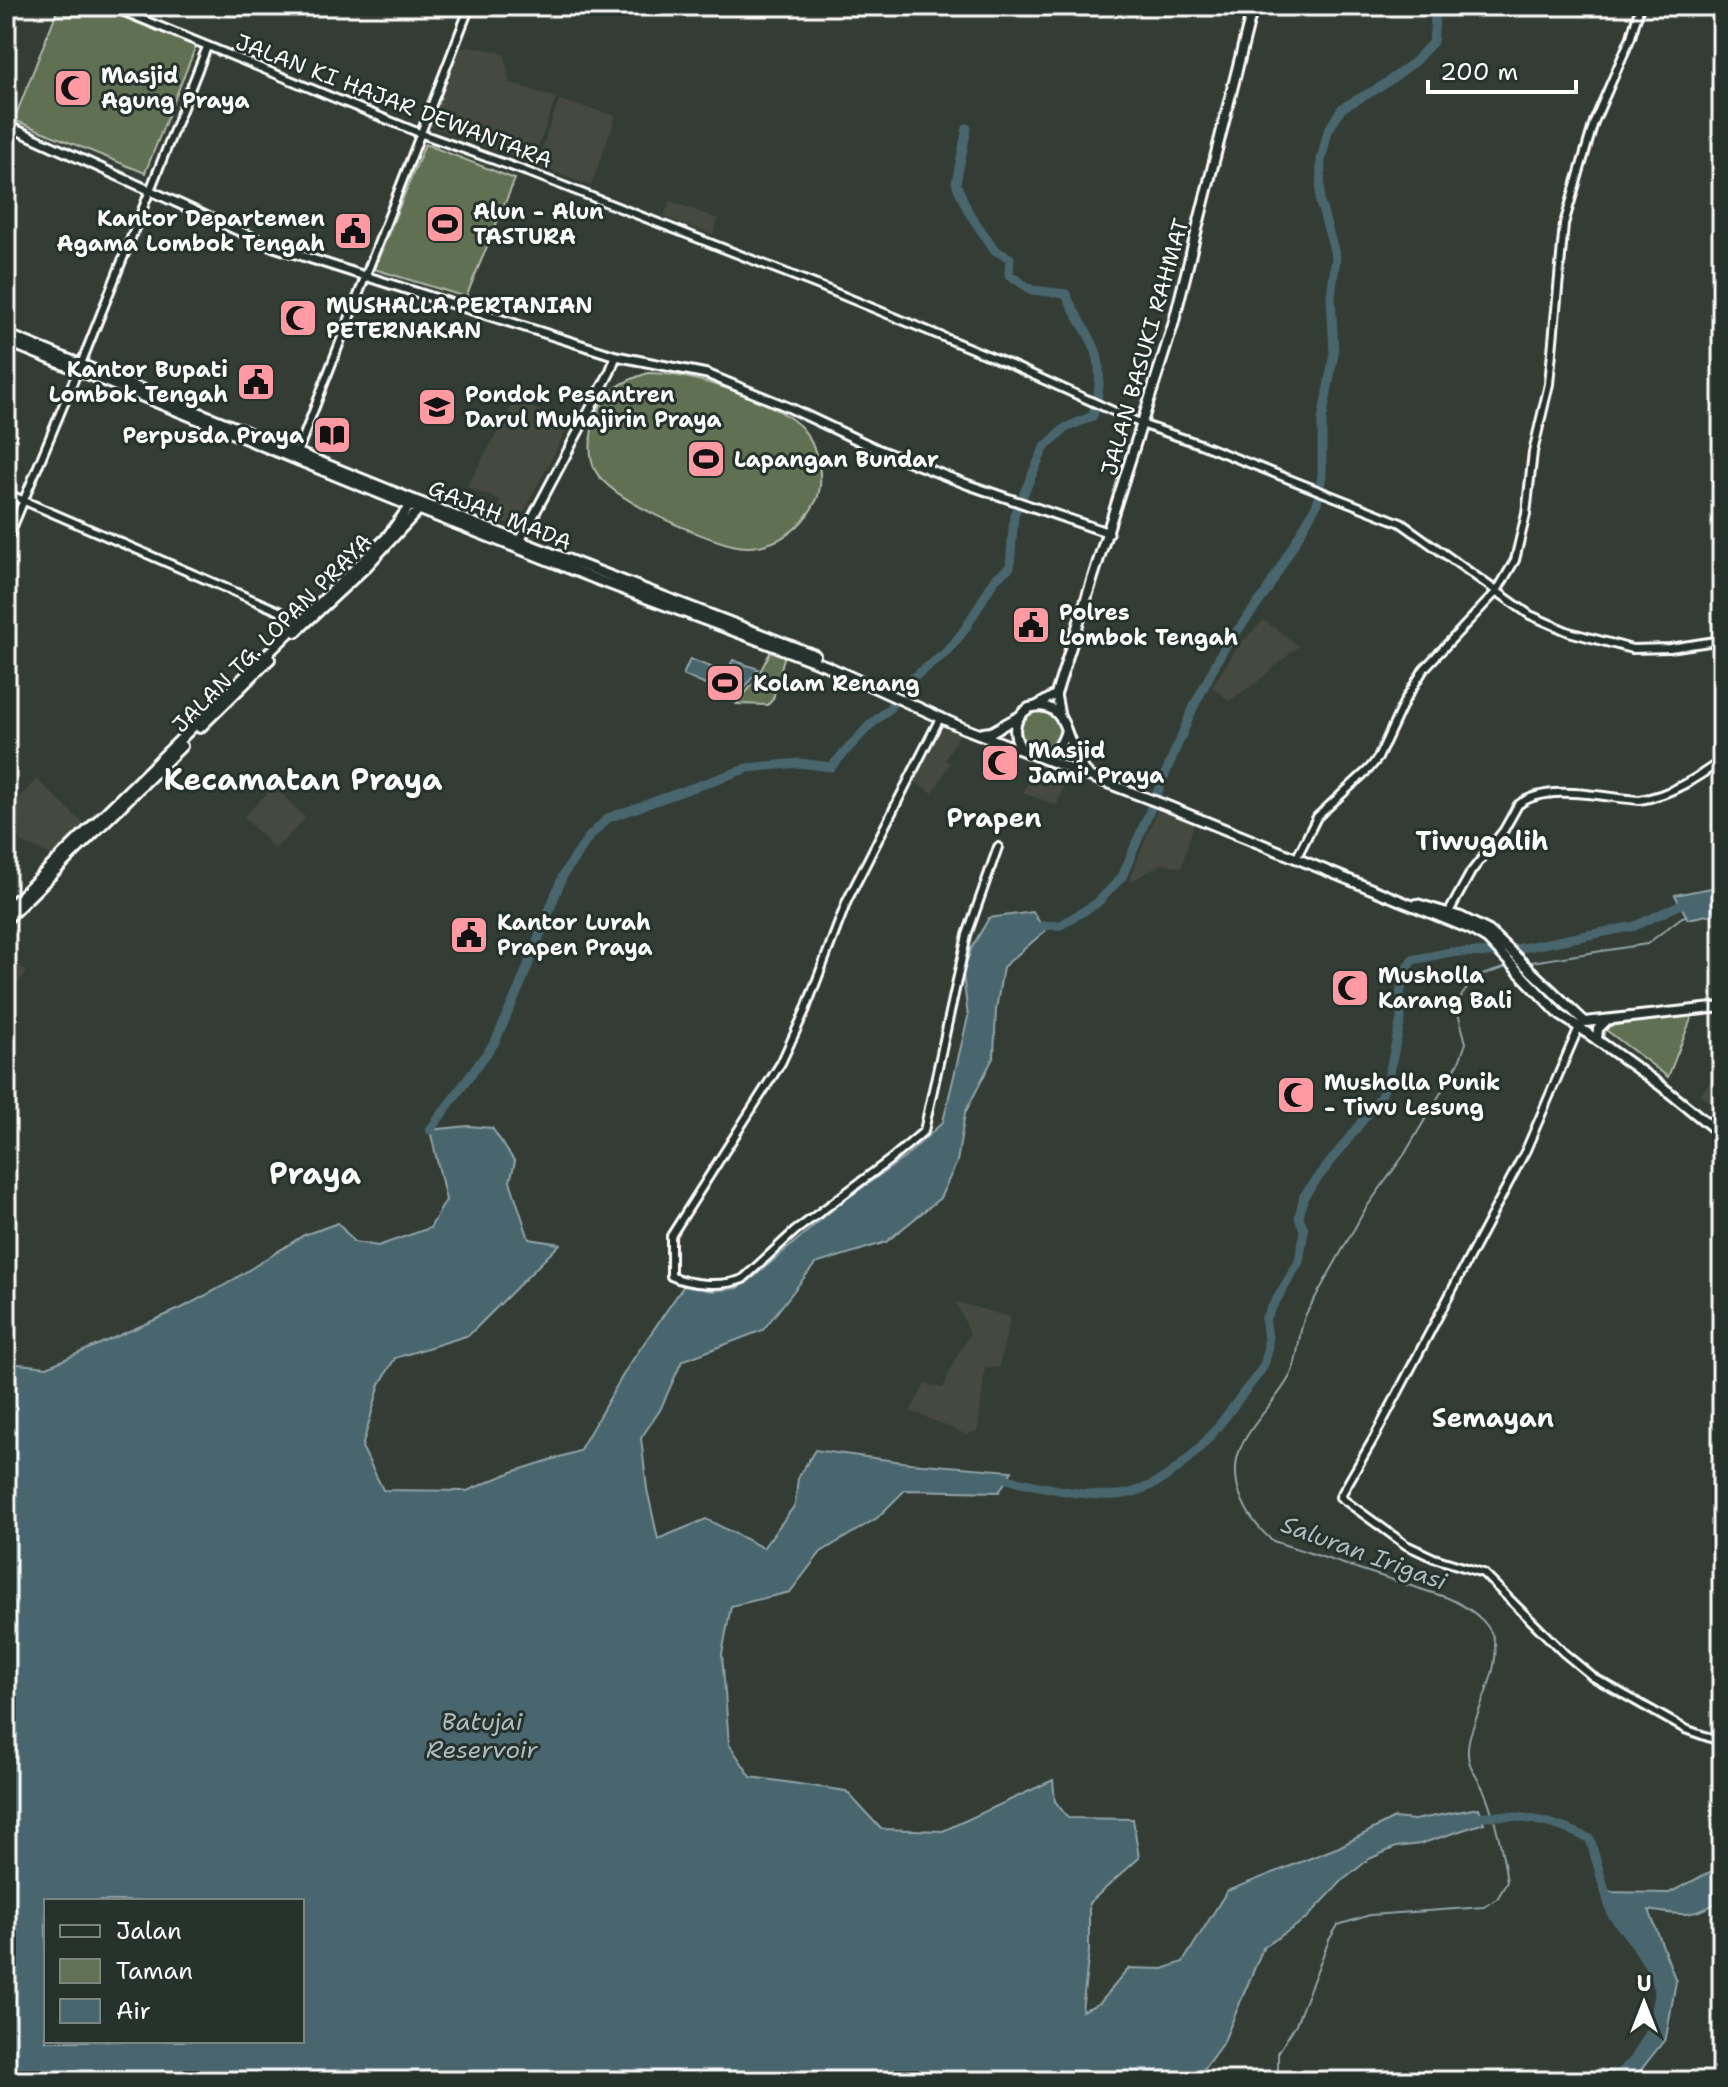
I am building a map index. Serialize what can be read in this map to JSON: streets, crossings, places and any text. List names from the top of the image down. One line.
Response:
{"streets":{"main road":["JALAN BASUKI RAHMAT","GAJAH MADA","JALAN TG. LOPAN PRAYA"],"street":["JALAN KI HAJAR DEWANTARA"]},"crossings":[["JALAN KI HAJAR DEWANTARA","JALAN BASUKI RAHMAT"],["GAJAH MADA","JALAN TG. LOPAN PRAYA"]],"districts":["Kecamatan Praya","Prapen","Tiwugalih","Praya","Semayan"],"water":["Saluran Irigasi","Batujai Reservoir"],"places":{"mosque":["Masjid Agung Praya","MUSHALLA PERTANIAN PETERNAKAN","Masjid Jami' Praya","Musholla Karang Bali","Musholla Punik - Tiwu Lesung"],"sports":["Alun - Alun TASTURA","Lapangan Bundar","Kolam Renang"],"public building":["Kantor Departemen Agama Lombok Tengah","Kantor Bupati Lombok Tengah","Polres Lombok Tengah","Kantor Lurah Prapen Praya"],"school or university":["Pondok Pesantren Darul Muhajirin Praya"],"library":["Perpusda Praya"]},"legend":["Jalan","Taman","Air"],"scale_bar":"200 m","north":"top"}
